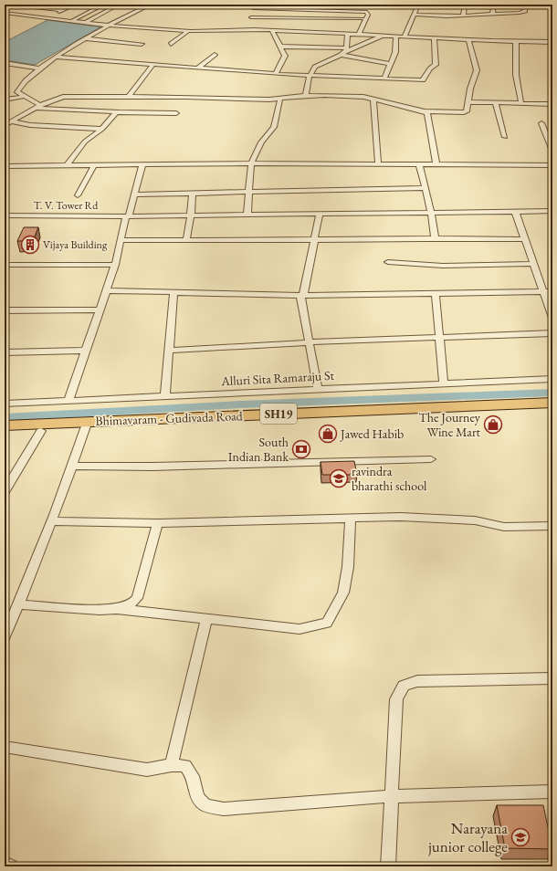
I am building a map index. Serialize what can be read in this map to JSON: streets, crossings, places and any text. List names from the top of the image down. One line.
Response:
{"streets":{"main road":["SH19","Bhimavaram - Gudivada Road"],"street":["T. V. Tower Rd","Alluri Sita Ramaraju St"]},"crossings":[["SH19","Bhimavaram - Gudivada Road"]],"places":{"building":["Vijaya Building"],"shop":["The Journey Wine Mart","Jawed Habib"],"bank":["South Indian Bank"],"school or university":["ravindra bharathi school","Narayana junior college"]}}
